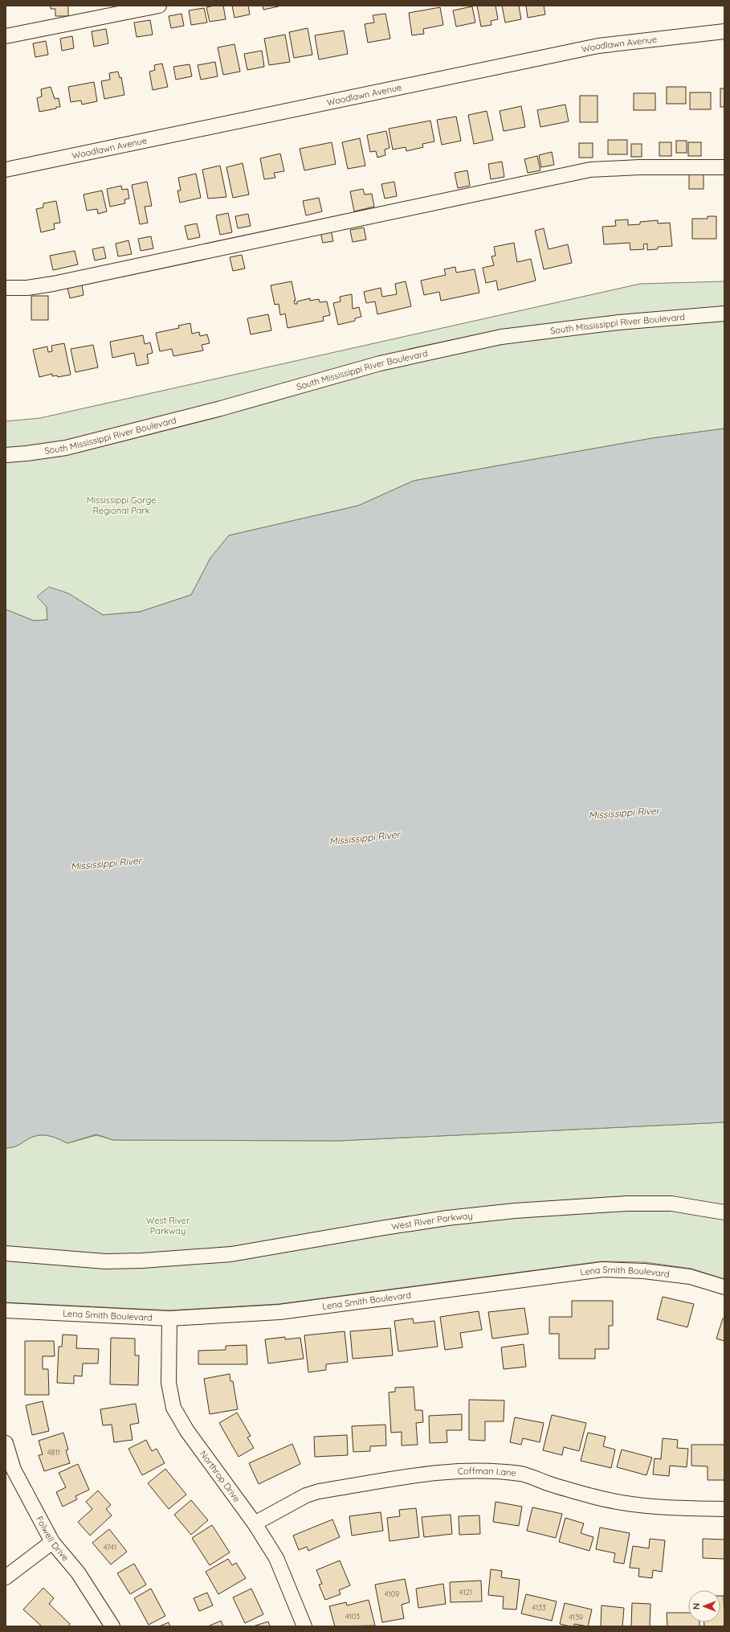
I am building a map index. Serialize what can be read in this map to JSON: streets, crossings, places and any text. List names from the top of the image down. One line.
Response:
{"streets":{"street":["Woodlawn Avenue","South Mississippi River Boulevard","West River Parkway","Lena Smith Boulevard","Coffman Lane","Northrop Drive","Folwell Drive"]},"crossings":[["Lena Smith Boulevard","Northrop Drive"],["Coffman Lane","Northrop Drive"]],"water":["Mississippi River"],"parks":["Mississippi Gorge Regional Park","West River Parkway"],"house_numbers":["4811","4741","4121","4109","4133","4103","4139"],"north":"left"}
